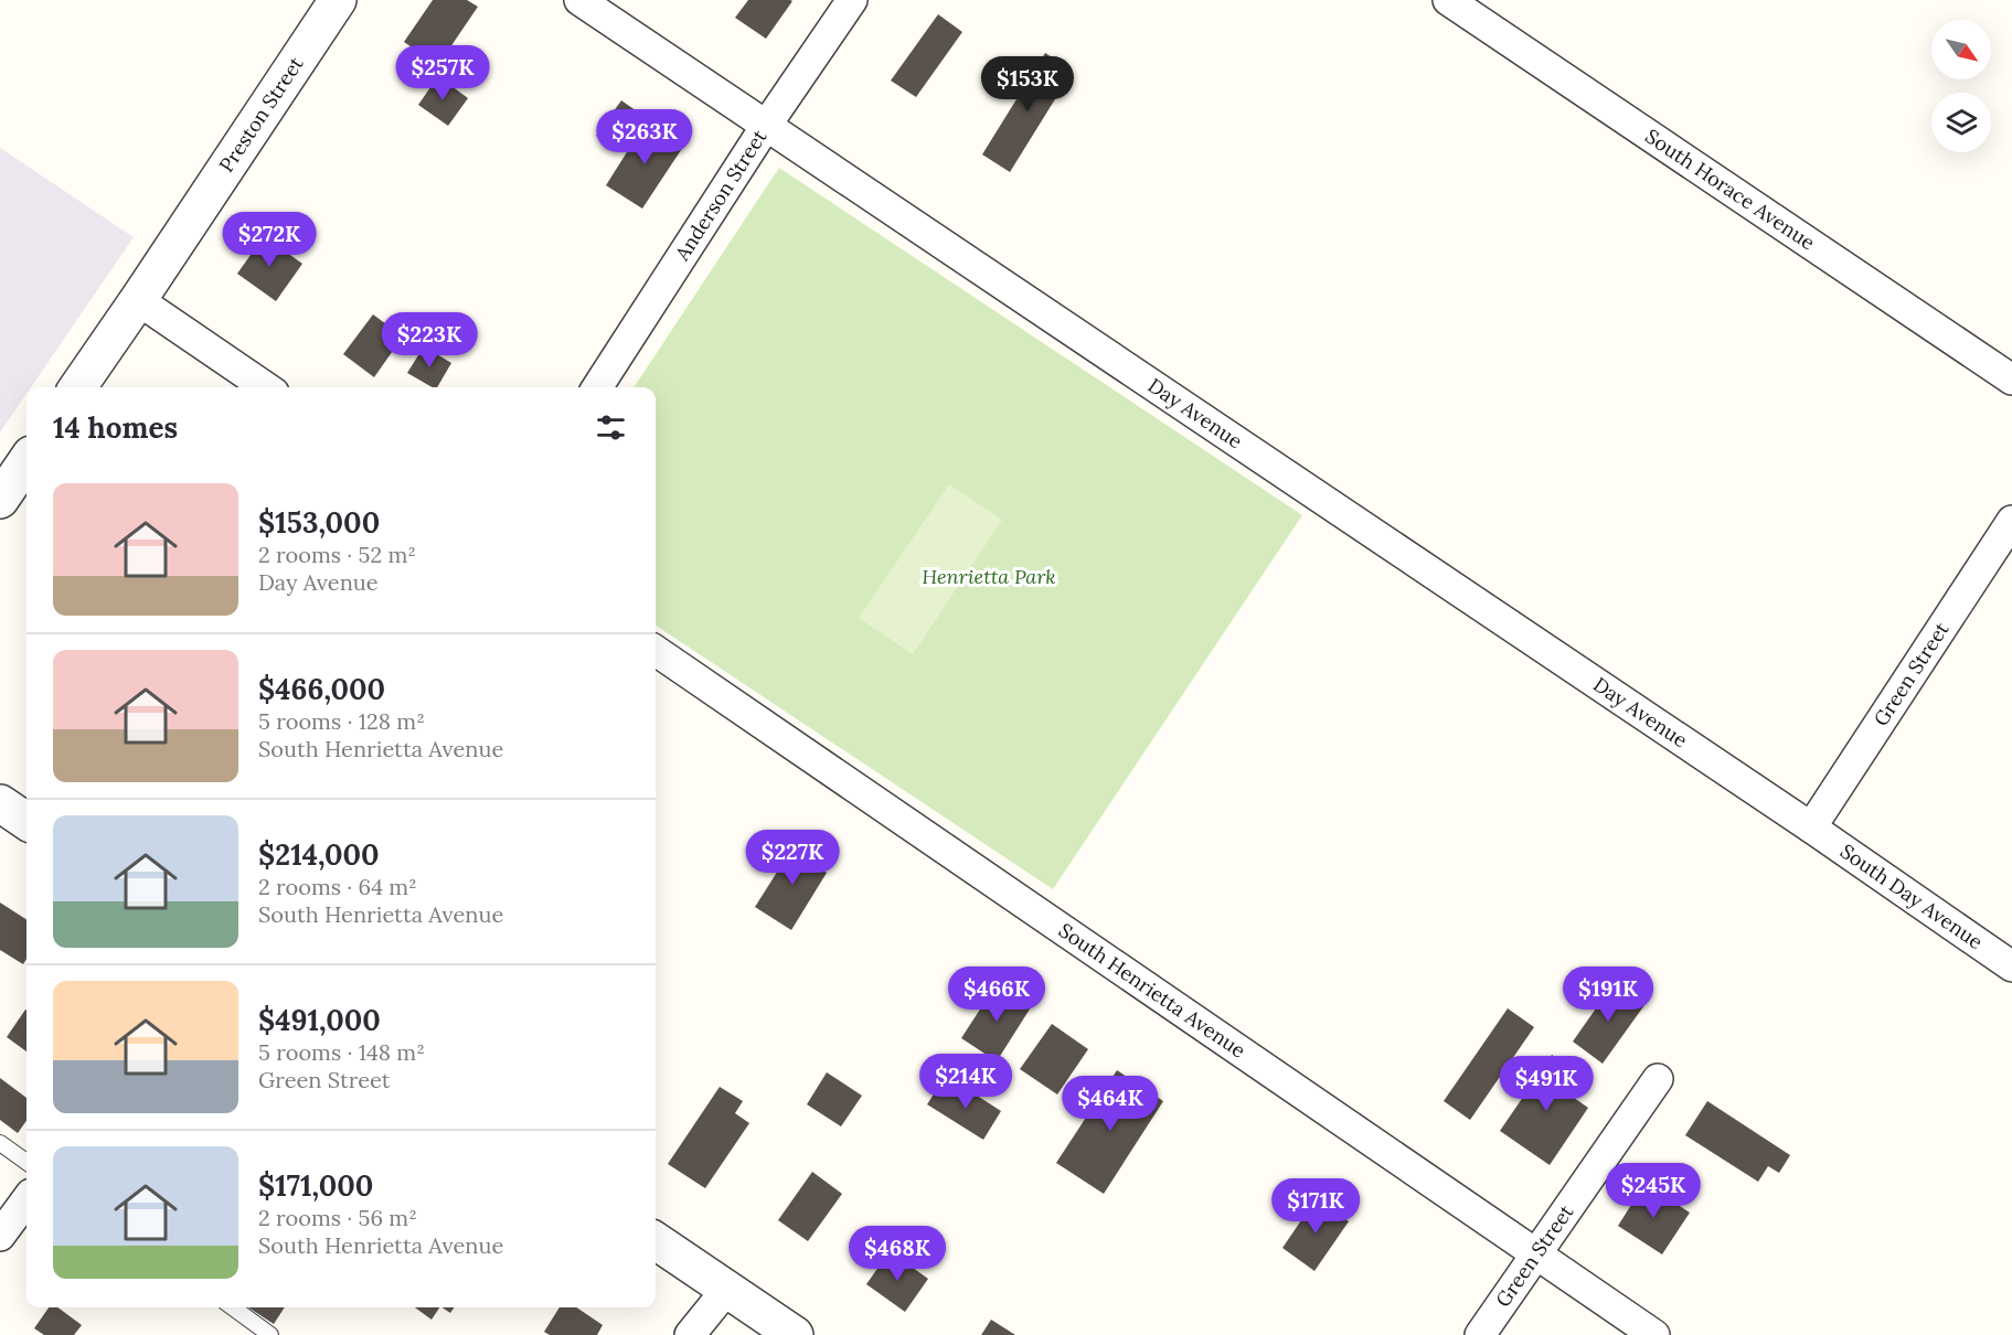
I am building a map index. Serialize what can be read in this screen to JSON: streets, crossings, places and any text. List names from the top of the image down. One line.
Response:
{"streets":{"street":["Preston Street","South Horace Avenue","Anderson Street","Day Avenue","Green Street","South Day Avenue","South Henrietta Avenue"]},"crossings":[["Anderson Street","Day Avenue"],["Day Avenue","Green Street"],["Day Avenue","South Day Avenue"],["Green Street","South Day Avenue"],["Green Street","South Henrietta Avenue"]],"parks":["Henrietta Park"],"north":"bottom right","page":{"price":["$257K","$153K","$263K","$272K","$223K","$227K","$466K","$191K","$214K","$491K","$464K","$245K","$171K","$468K"],"heading":"14 homes","list":[{"name":"$153,000","note":"2 rooms · 52 m² · Day Avenue"},{"name":"$466,000","note":"5 rooms · 128 m² · South Henrietta Avenue"},{"name":"$214,000","note":"2 rooms · 64 m² · South Henrietta Avenue"},{"name":"$491,000","note":"5 rooms · 148 m² · Green Street"},{"name":"$171,000","note":"2 rooms · 56 m² · South Henrietta Avenue"}]}}
